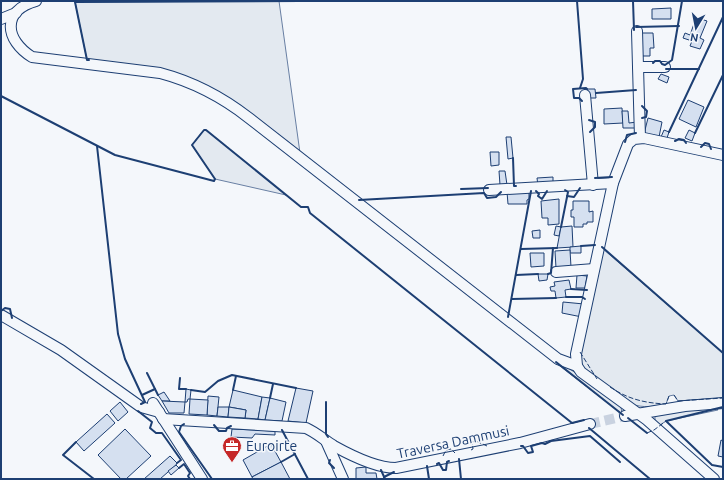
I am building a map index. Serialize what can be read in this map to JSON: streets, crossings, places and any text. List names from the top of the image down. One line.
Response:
{"streets":{"street":["Traversa Dammusi"]},"places":{"office":["Euroirte"]},"north":"bottom"}
